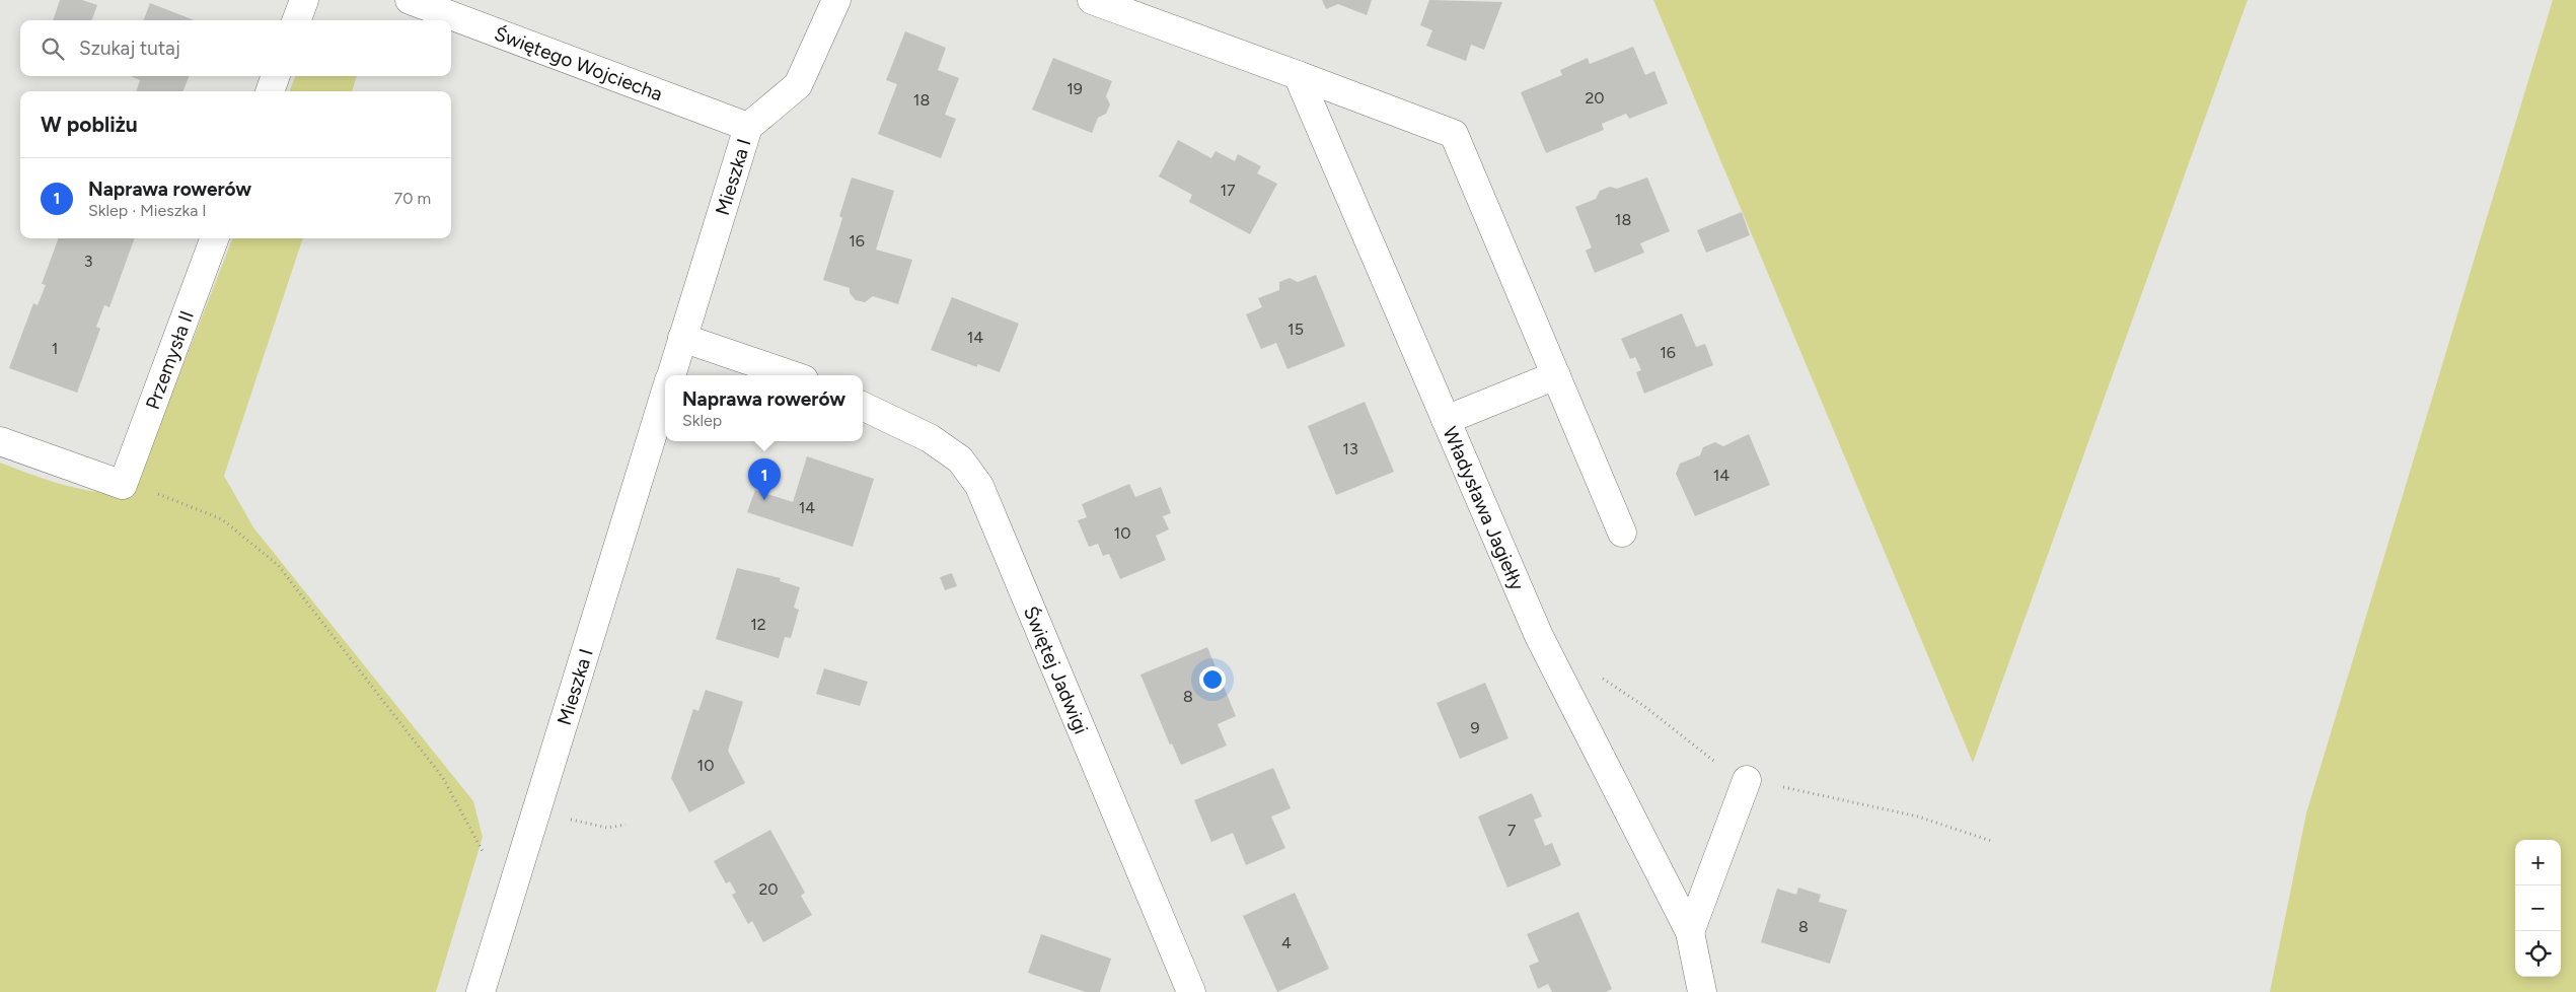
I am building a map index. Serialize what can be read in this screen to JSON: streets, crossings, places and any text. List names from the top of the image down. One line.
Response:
{"streets":{"street":["Świętego Wojciecha","Mieszka I","Przemysła II","Władysława Jagiełły","Świętej Jadwigi"]},"crossings":[["Świętego Wojciecha","Mieszka I"]],"house_numbers":["19","20","18","17","18","16","3","15","14","1","16","13","14","14","10","12","8","9","10","7","20","8","4"],"page":{"search":"Szukaj tutaj","heading":"W pobliżu","list":[{"mark":"1","name":"Naprawa rowerów","note":"Sklep · Mieszka I","value":"70 m"}],"popup":["Naprawa rowerów","Sklep"],"pins":"1","map_buttons":["+","−"]}}
